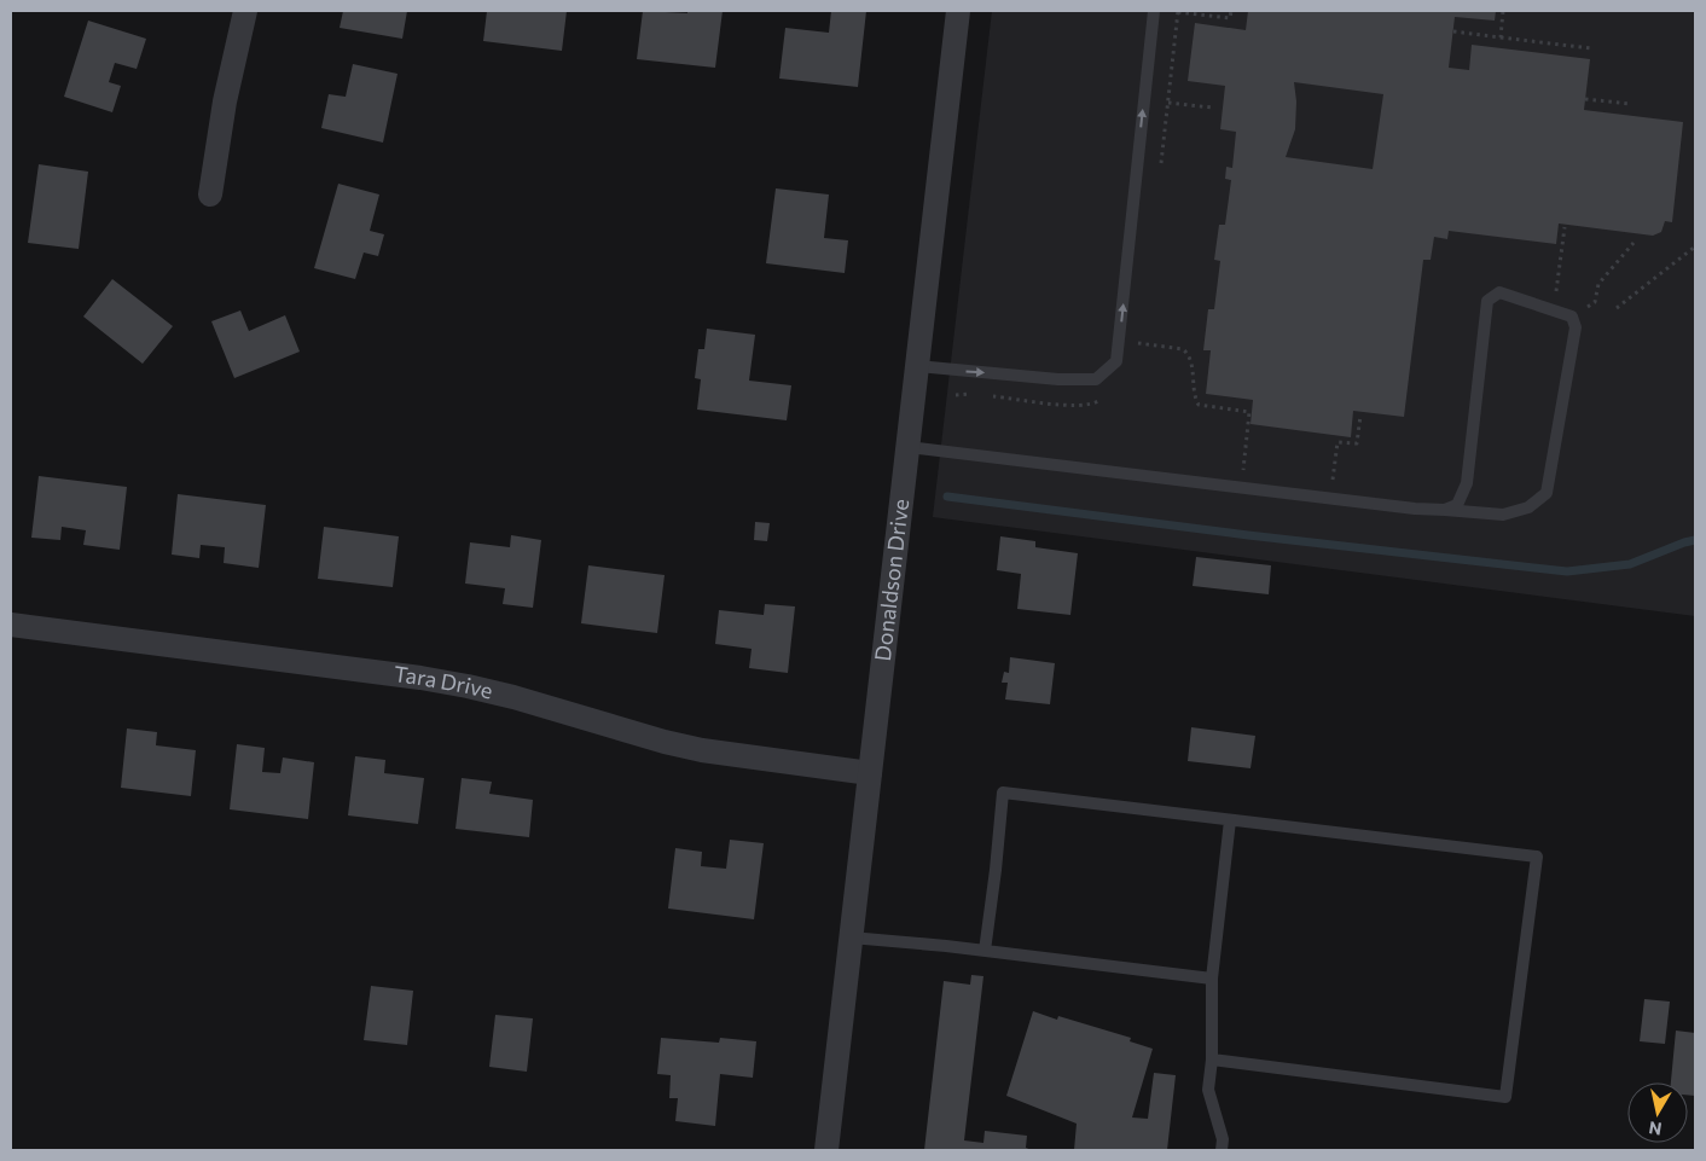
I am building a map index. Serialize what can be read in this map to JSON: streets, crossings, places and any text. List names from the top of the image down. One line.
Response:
{"streets":{"street":["Donaldson Drive","Tara Drive"]},"crossings":[["Donaldson Drive","Tara Drive"]],"north":"bottom"}
